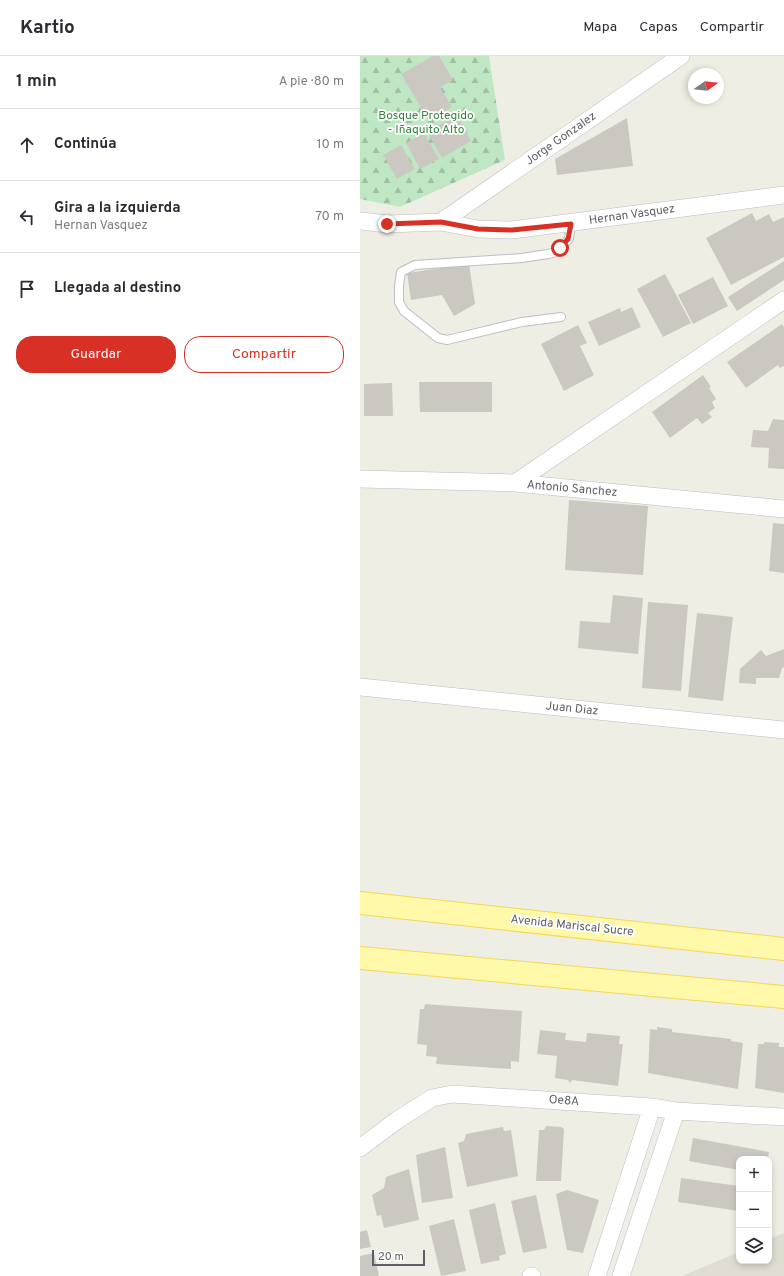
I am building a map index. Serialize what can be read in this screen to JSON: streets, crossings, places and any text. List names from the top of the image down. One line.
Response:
{"streets":{"main road":["Avenida Mariscal Sucre"],"street":["Jorge Gonzalez","Hernan Vasquez","Antonio Sanchez","Juan Diaz","Oe8A"]},"crossings":[["Jorge Gonzalez","Hernan Vasquez"]],"parks":["Bosque Protegido - Iñaquito Alto"],"scale_bar":"20 m","north":"right","page":{"header":"Kartio","nav":["Mapa","Capas","Compartir"],"heading":["1 min","A pie · 80 m"],"list":[["Continúa","10 m"],["Gira a la izquierda","Hernan Vasquez","70 m"],"Llegada al destino"],"buttons":["Guardar","Compartir"],"map_buttons":["+","−"],"scale":"20 m"}}
